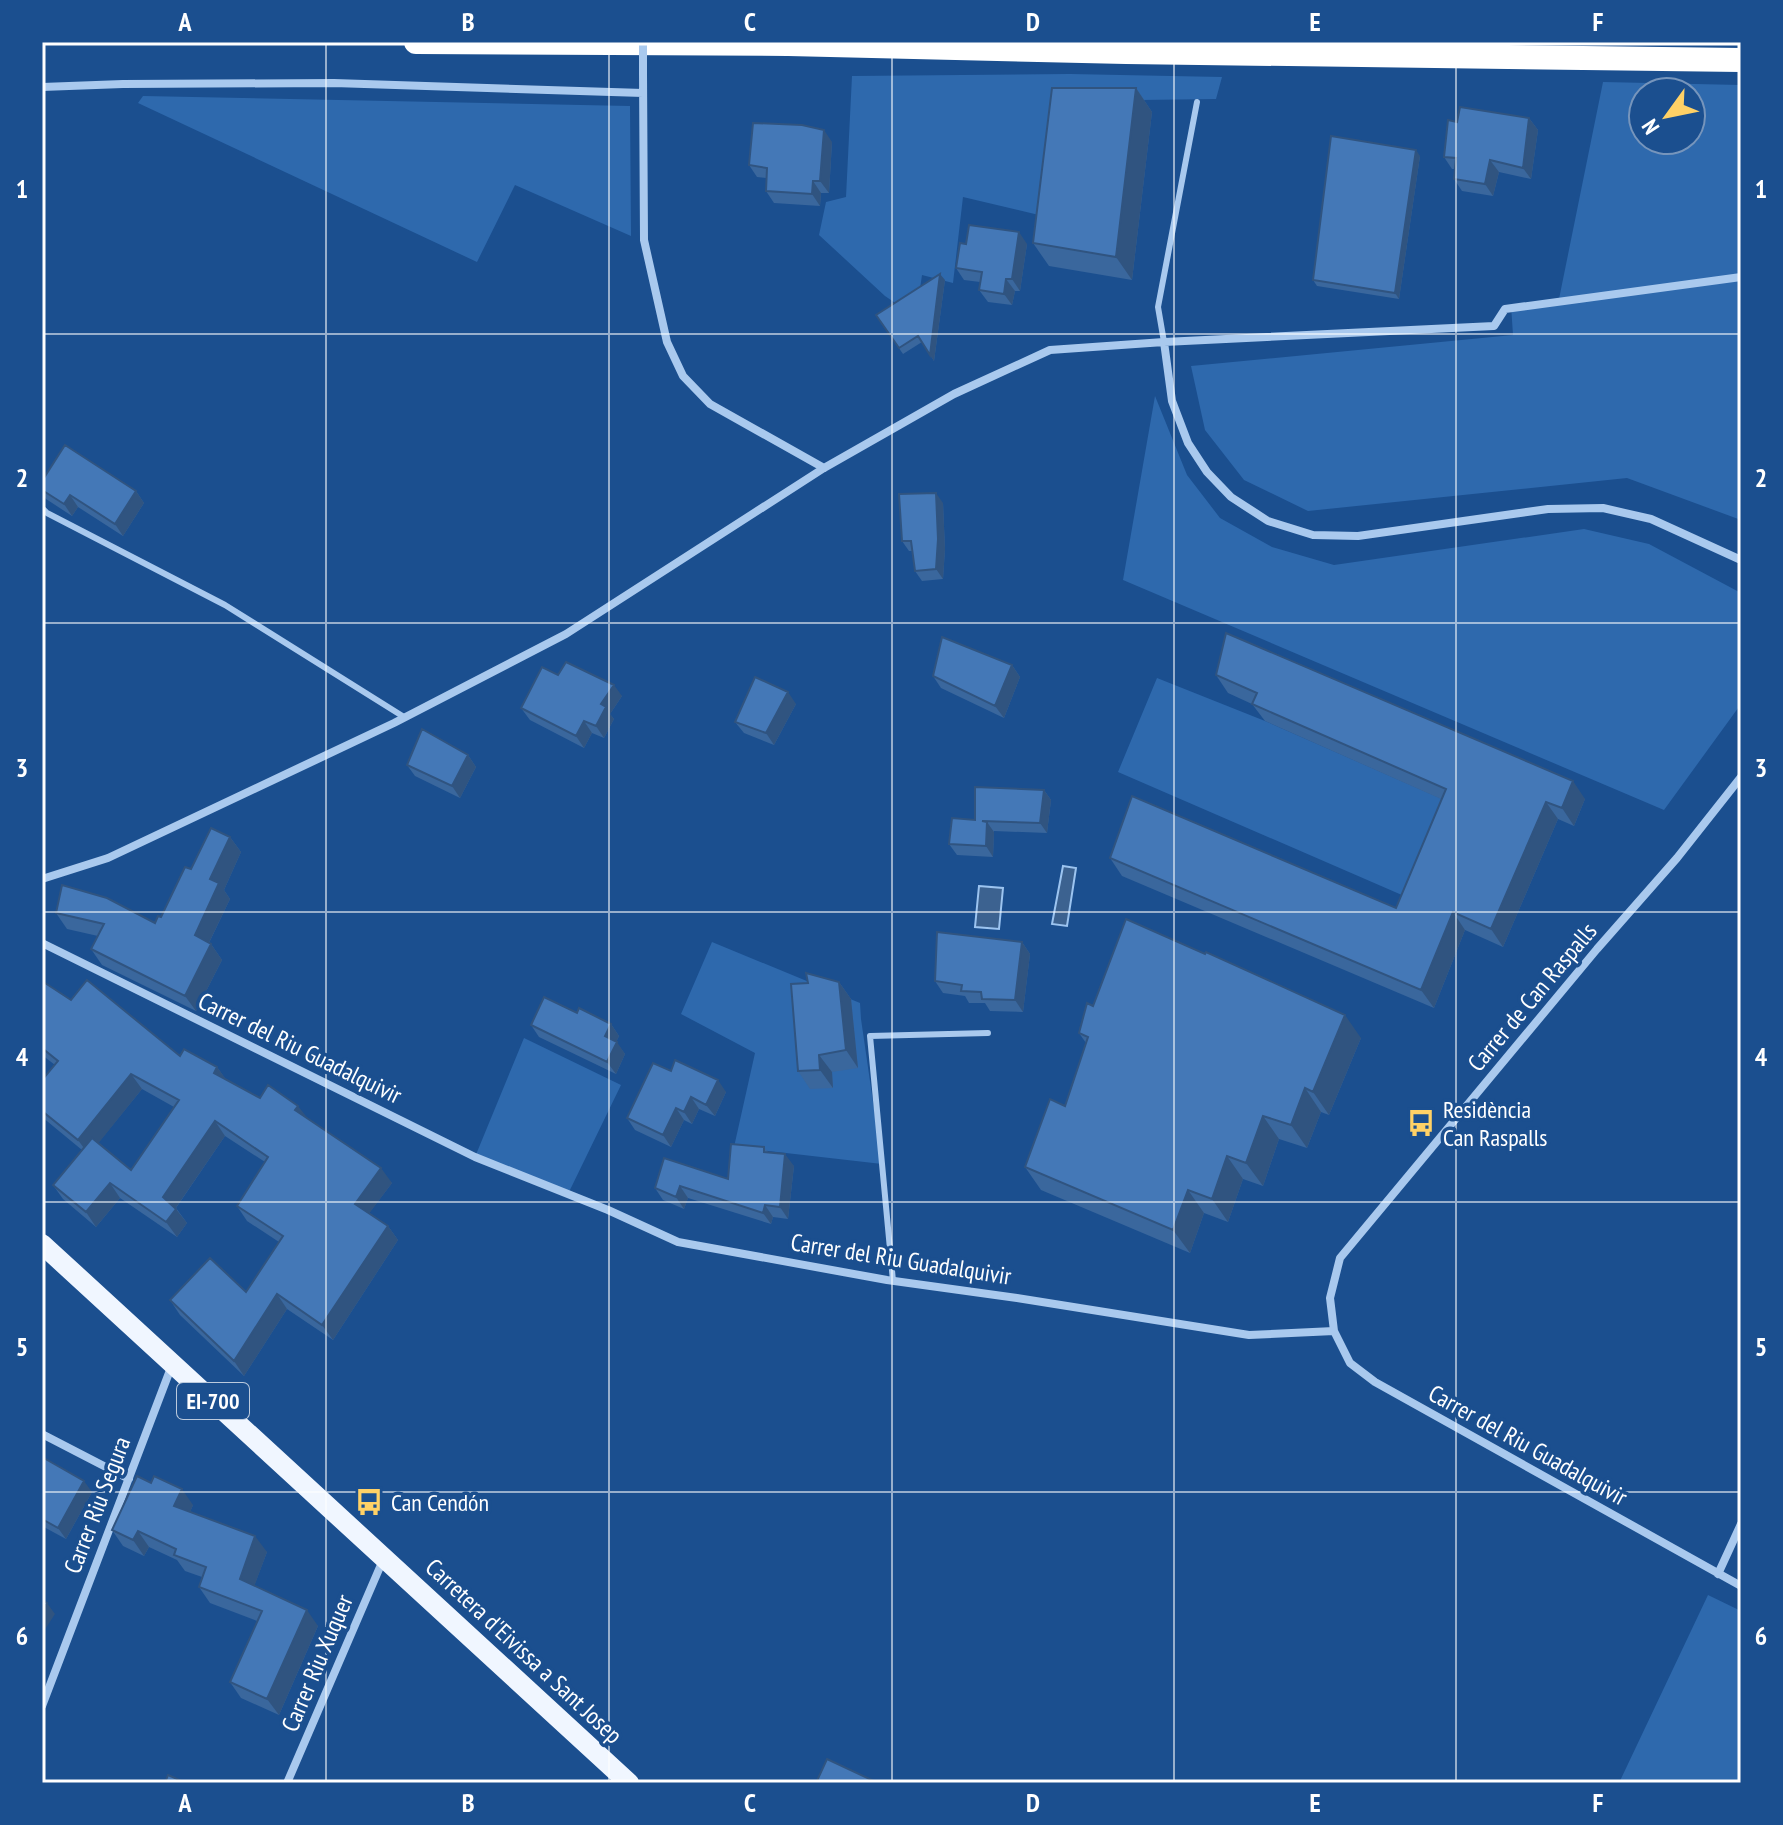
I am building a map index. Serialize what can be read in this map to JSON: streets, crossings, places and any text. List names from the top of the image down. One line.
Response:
{"streets":{"main road":["EI-700","Carretera d'Eivissa a Sant Josep"],"street":["Carrer de Can Raspalls","Carrer del Riu Guadalquivir","Carrer Riu Segura","Carrer Riu Xuquer"]},"crossings":[["Carrer de Can Raspalls","Carrer del Riu Guadalquivir"],["EI-700","Carrer Riu Segura"],["EI-700","Carretera d'Eivissa a Sant Josep"],["EI-700","Carrer Riu Xuquer"],["Carretera d'Eivissa a Sant Josep","Carrer Riu Xuquer"]],"places":{"bus stop":["Residència Can Raspalls","Can Cendón"]},"north":"bottom left","grid":{"columns":["A","B","C","D","E","F"],"rows":["1","2","3","4","5","6"]}}
